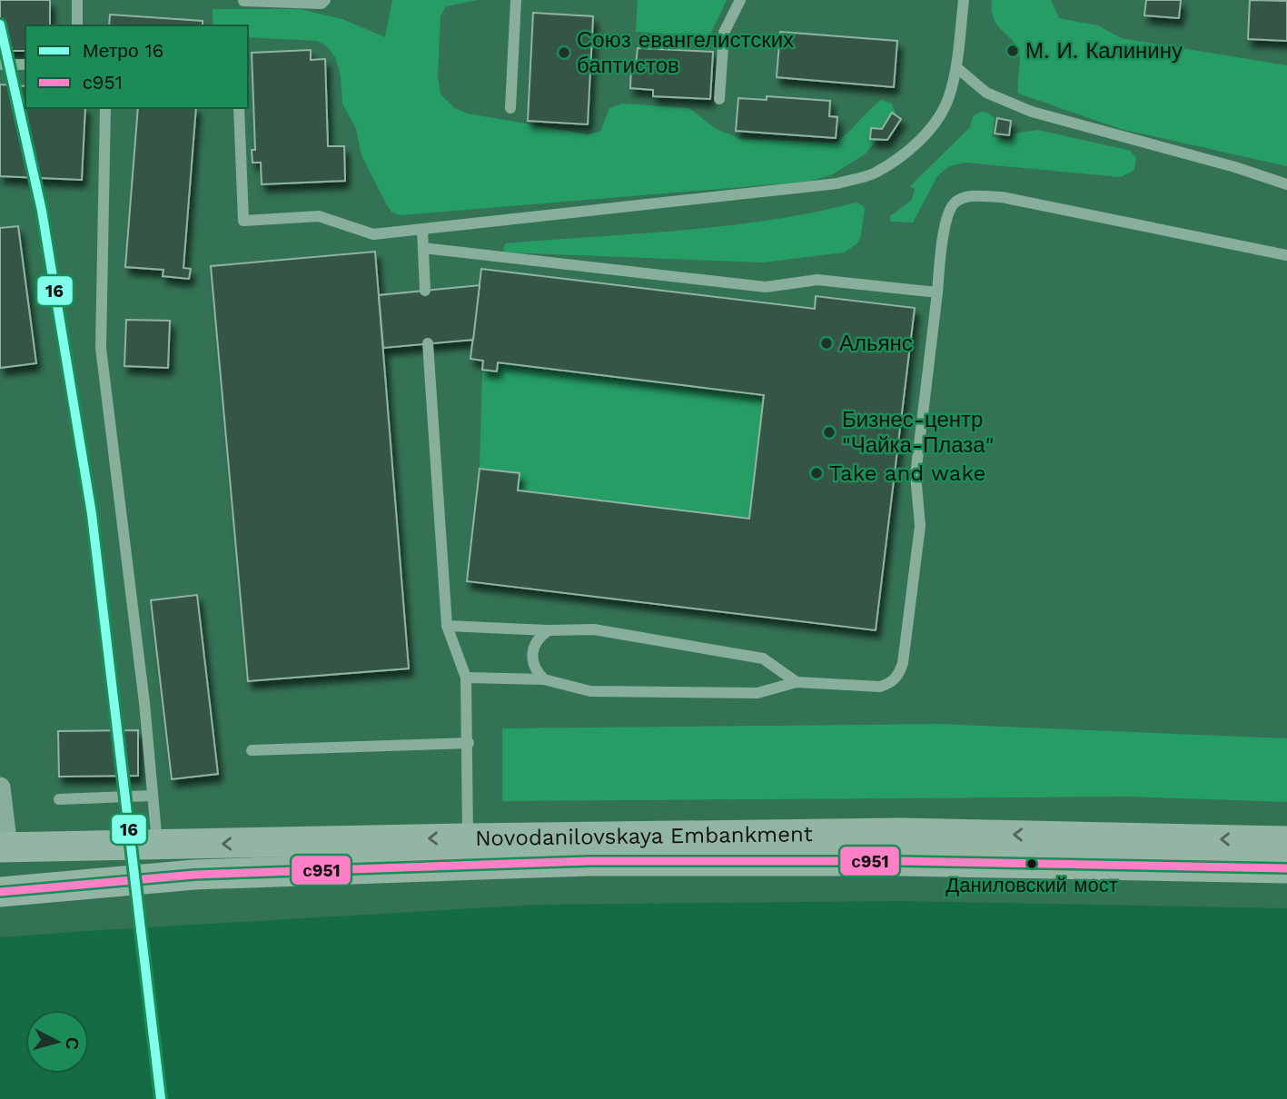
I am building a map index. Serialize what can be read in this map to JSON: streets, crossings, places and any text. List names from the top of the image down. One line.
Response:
{"streets":{"main road":["Novodanilovskaya Embankment"]},"places":["М. И. Калинину","Союз евангелистских баптистов","Альянс","Бизнес-центр \"Чайка-Плаза\"","Take and wake","Даниловский мост"],"lines":["metro line 16","transit line с951"],"legend":["Метро 16","с951"],"north":"right"}
